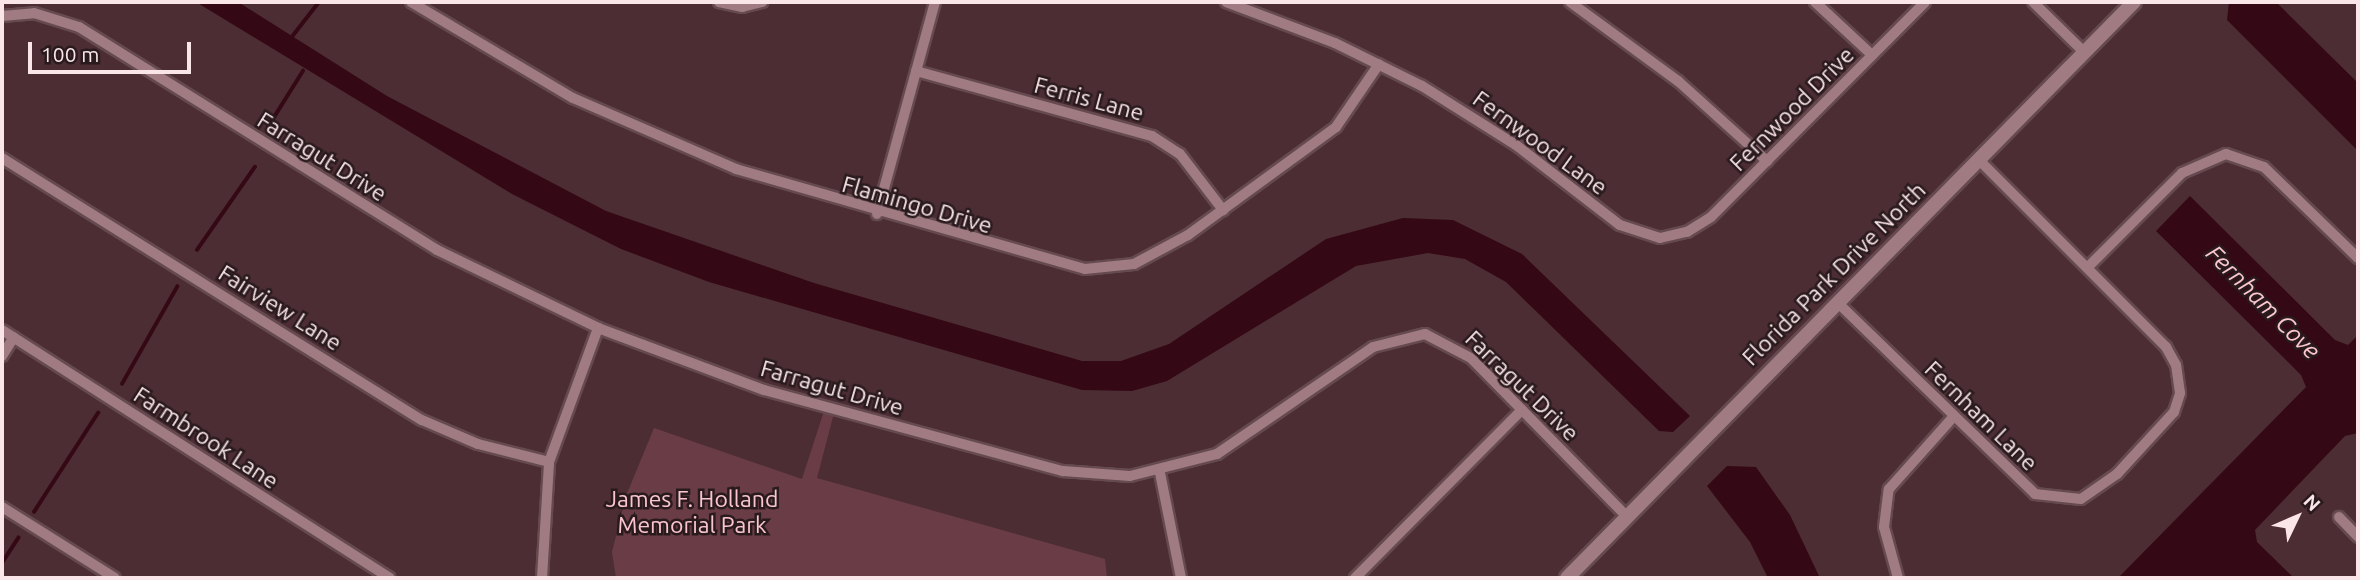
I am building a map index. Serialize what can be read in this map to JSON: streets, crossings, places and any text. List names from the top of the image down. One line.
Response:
{"streets":{"street":["Ferris Lane","Fernwood Drive","Fernwood Lane","Farragut Drive","Flamingo Drive","Florida Park Drive North","Fairview Lane","Fernham Lane","Farmbrook Lane"]},"crossings":[["Ferris Lane","Flamingo Drive"],["Fernwood Drive","Fernwood Lane"],["Fernwood Lane","Flamingo Drive"],["Farragut Drive","Florida Park Drive North"],["Florida Park Drive North","Fernham Lane"]],"water":["Fernham Cove"],"parks":["James F. Holland Memorial Park"],"scale_bar":"100 m","north":"top right"}
